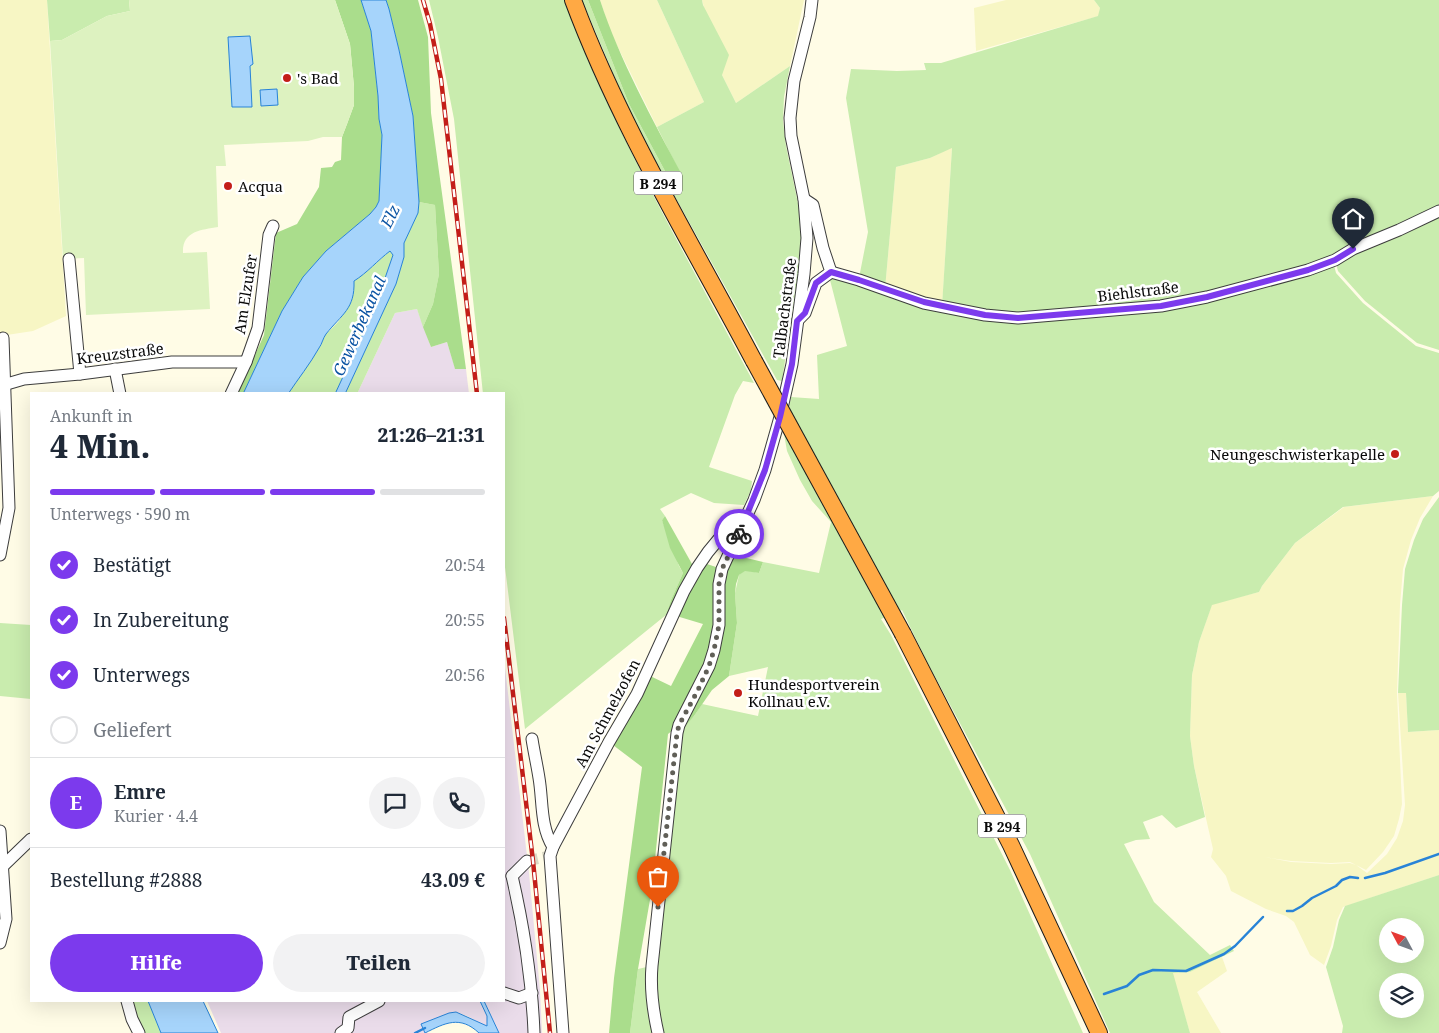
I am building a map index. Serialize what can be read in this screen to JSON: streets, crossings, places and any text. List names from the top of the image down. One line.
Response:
{"streets":{"highway":["B 294"],"street":["Biehlstraße","Am Elzufer","Talbachstraße","Kreuzstraße","Am Schmelzofen"]},"crossings":[["Am Elzufer","Kreuzstraße"],["Talbachstraße","Am Schmelzofen"]],"water":["Elz","Gewerbekanal"],"places":["'s Bad","Acqua","Neungeschwisterkapelle","Hundesportverein Kollnau e.V."],"north":"top left","page":{"heading":["4 Min.","Ankunft in","21:26–21:31"],"panel":["Emre","Kurier · 4.4","Bestellung #2888","43.09 €"],"bar":"Unterwegs · 590 m","list":[["Bestätigt","20:54"],["In Zubereitung","20:55"],["Unterwegs","20:56"],"Geliefert"],"round":"E","buttons":["Hilfe","Teilen"]}}
